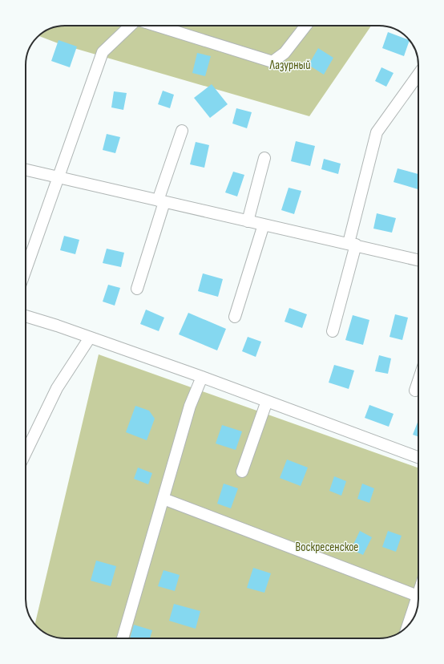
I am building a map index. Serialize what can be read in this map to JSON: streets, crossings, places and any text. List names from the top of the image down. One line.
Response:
{"parks":["Лазурный","Воскресенское"]}
